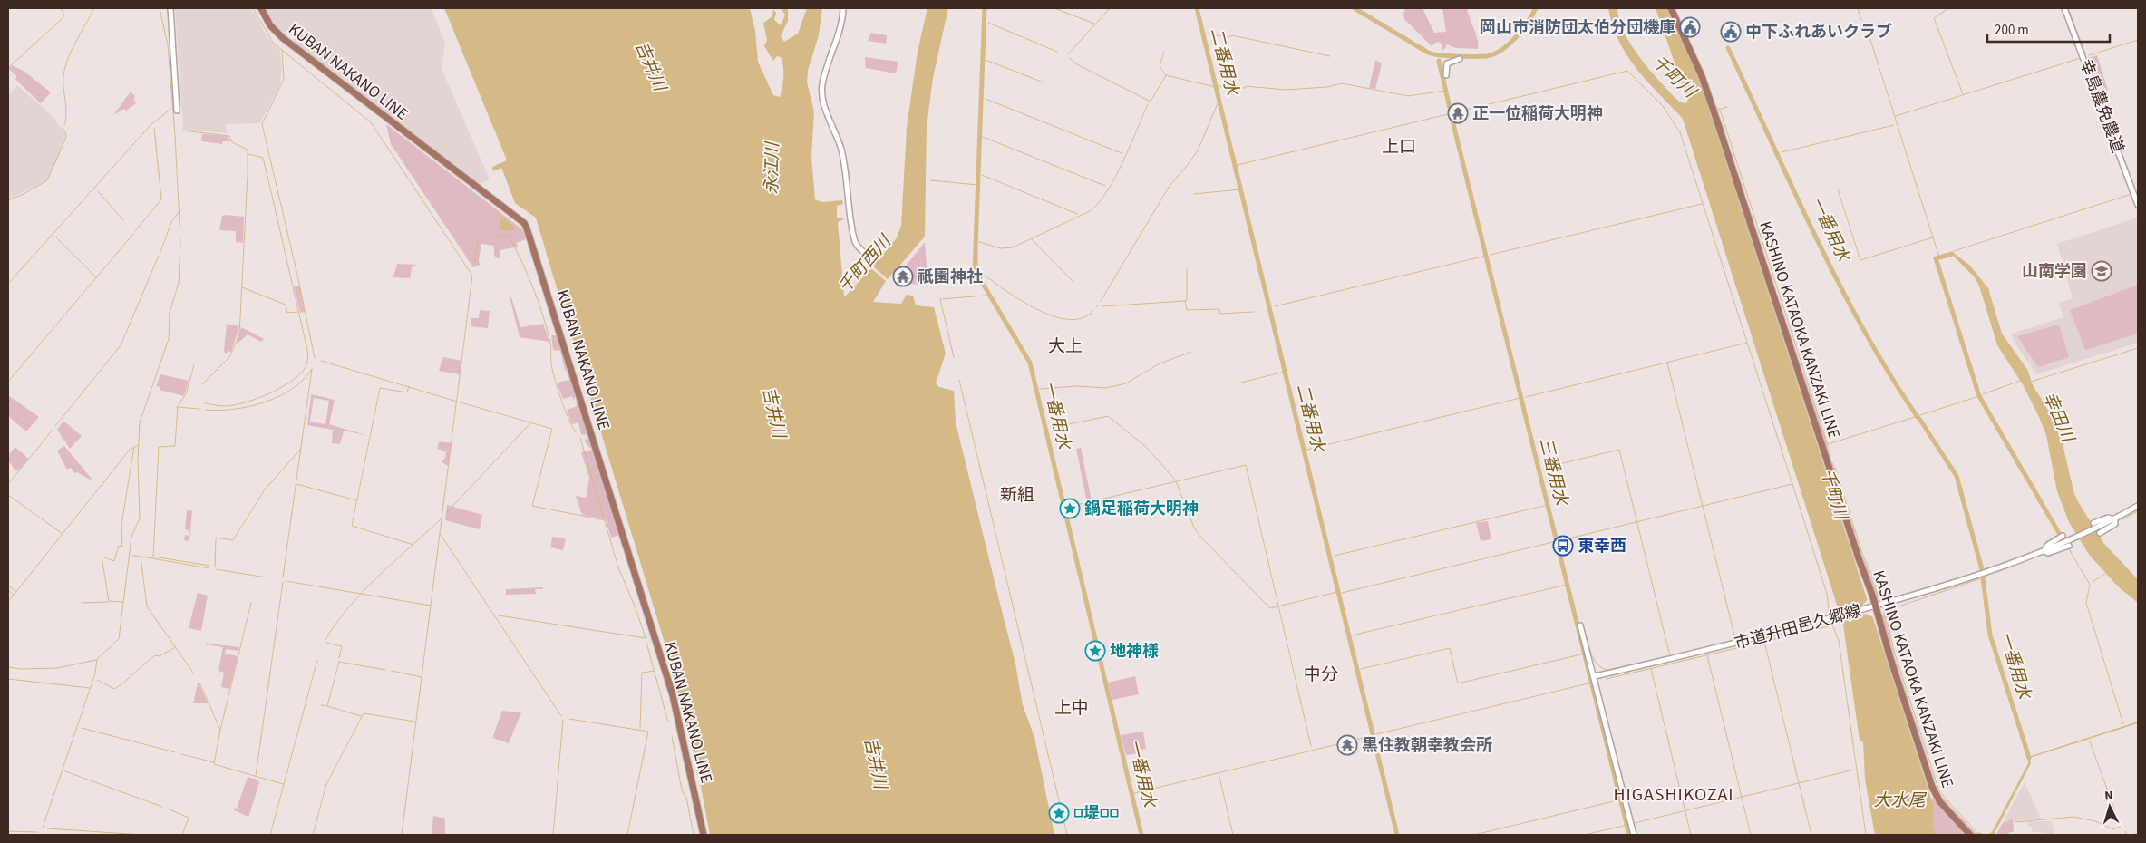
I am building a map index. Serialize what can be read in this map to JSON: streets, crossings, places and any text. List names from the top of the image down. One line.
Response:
{"streets":{"main road":["KUBAN NAKANO LINE","KASHINO KATAOKA KANZAKI LINE"],"street":["幸島農免農道","市道升田邑久郷線"]},"crossings":[["KASHINO KATAOKA KANZAKI LINE","市道升田邑久郷線"]],"districts":["上口","大上","新組","中分","上中","HIGASHIKOZAI"],"water":["二番用水","吉井川","千町川","永江川","一番用水","千町西川","幸田川","三番用水","大水尾"],"places":{"public building":["岡山市消防団太伯分団機庫","中下ふれあいクラブ"],"temple":["正一位稲荷大明神","祇園神社","黒住教朝幸教会所"],"school or university":["山南学園"],"place":["鍋足稲荷大明神","地神様","□堤□□"],"bus stop":["東幸西"]},"scale_bar":"200 m","north":"top"}
